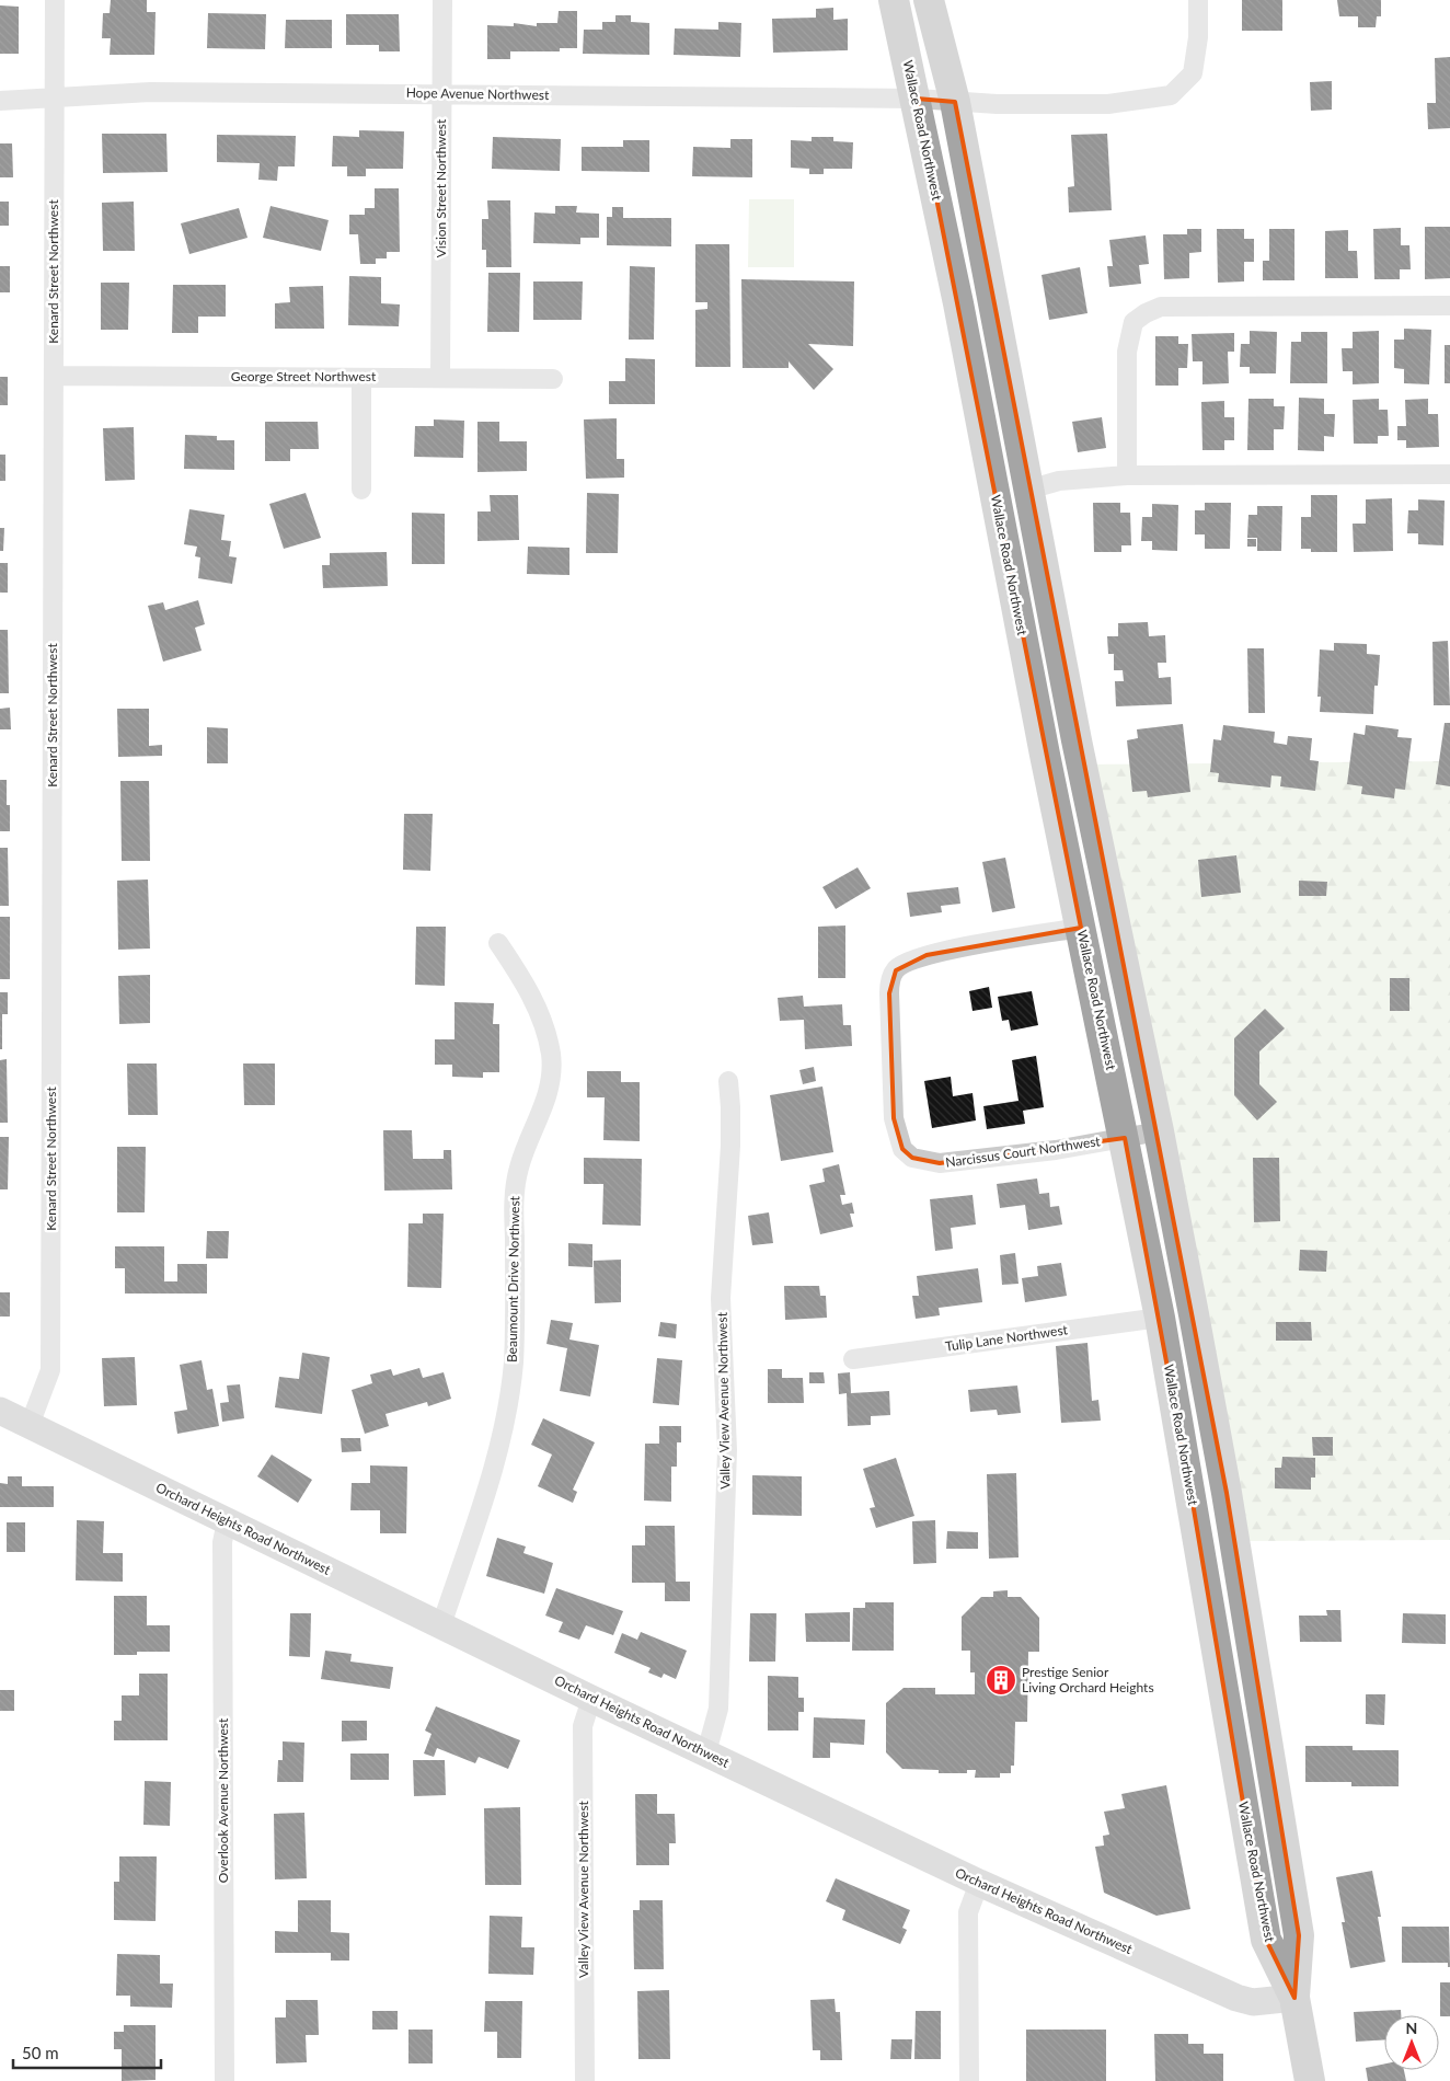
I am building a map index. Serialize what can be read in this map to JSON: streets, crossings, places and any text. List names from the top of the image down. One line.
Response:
{"streets":{"main road":["Wallace Road Northwest","Orchard Heights Road Northwest"],"street":["Hope Avenue Northwest","Vision Street Northwest","Kenard Street Northwest","George Street Northwest","Narcissus Court Northwest","Beaumount Drive Northwest","Tulip Lane Northwest","Valley View Avenue Northwest","Overlook Avenue Northwest"]},"crossings":[["Hope Avenue Northwest","Wallace Road Northwest"],["Hope Avenue Northwest","Vision Street Northwest"],["Hope Avenue Northwest","Kenard Street Northwest"],["Wallace Road Northwest","Narcissus Court Northwest"],["Wallace Road Northwest","Tulip Lane Northwest"],["Wallace Road Northwest","Orchard Heights Road Northwest"],["Vision Street Northwest","George Street Northwest"],["Kenard Street Northwest","George Street Northwest"],["Kenard Street Northwest","Orchard Heights Road Northwest"],["Beaumount Drive Northwest","Orchard Heights Road Northwest"],["Valley View Avenue Northwest","Orchard Heights Road Northwest"],["Orchard Heights Road Northwest","Overlook Avenue Northwest"]],"places":{"building":["Prestige Senior Living Orchard Heights"]},"scale_bar":"50 m","north":"top"}
